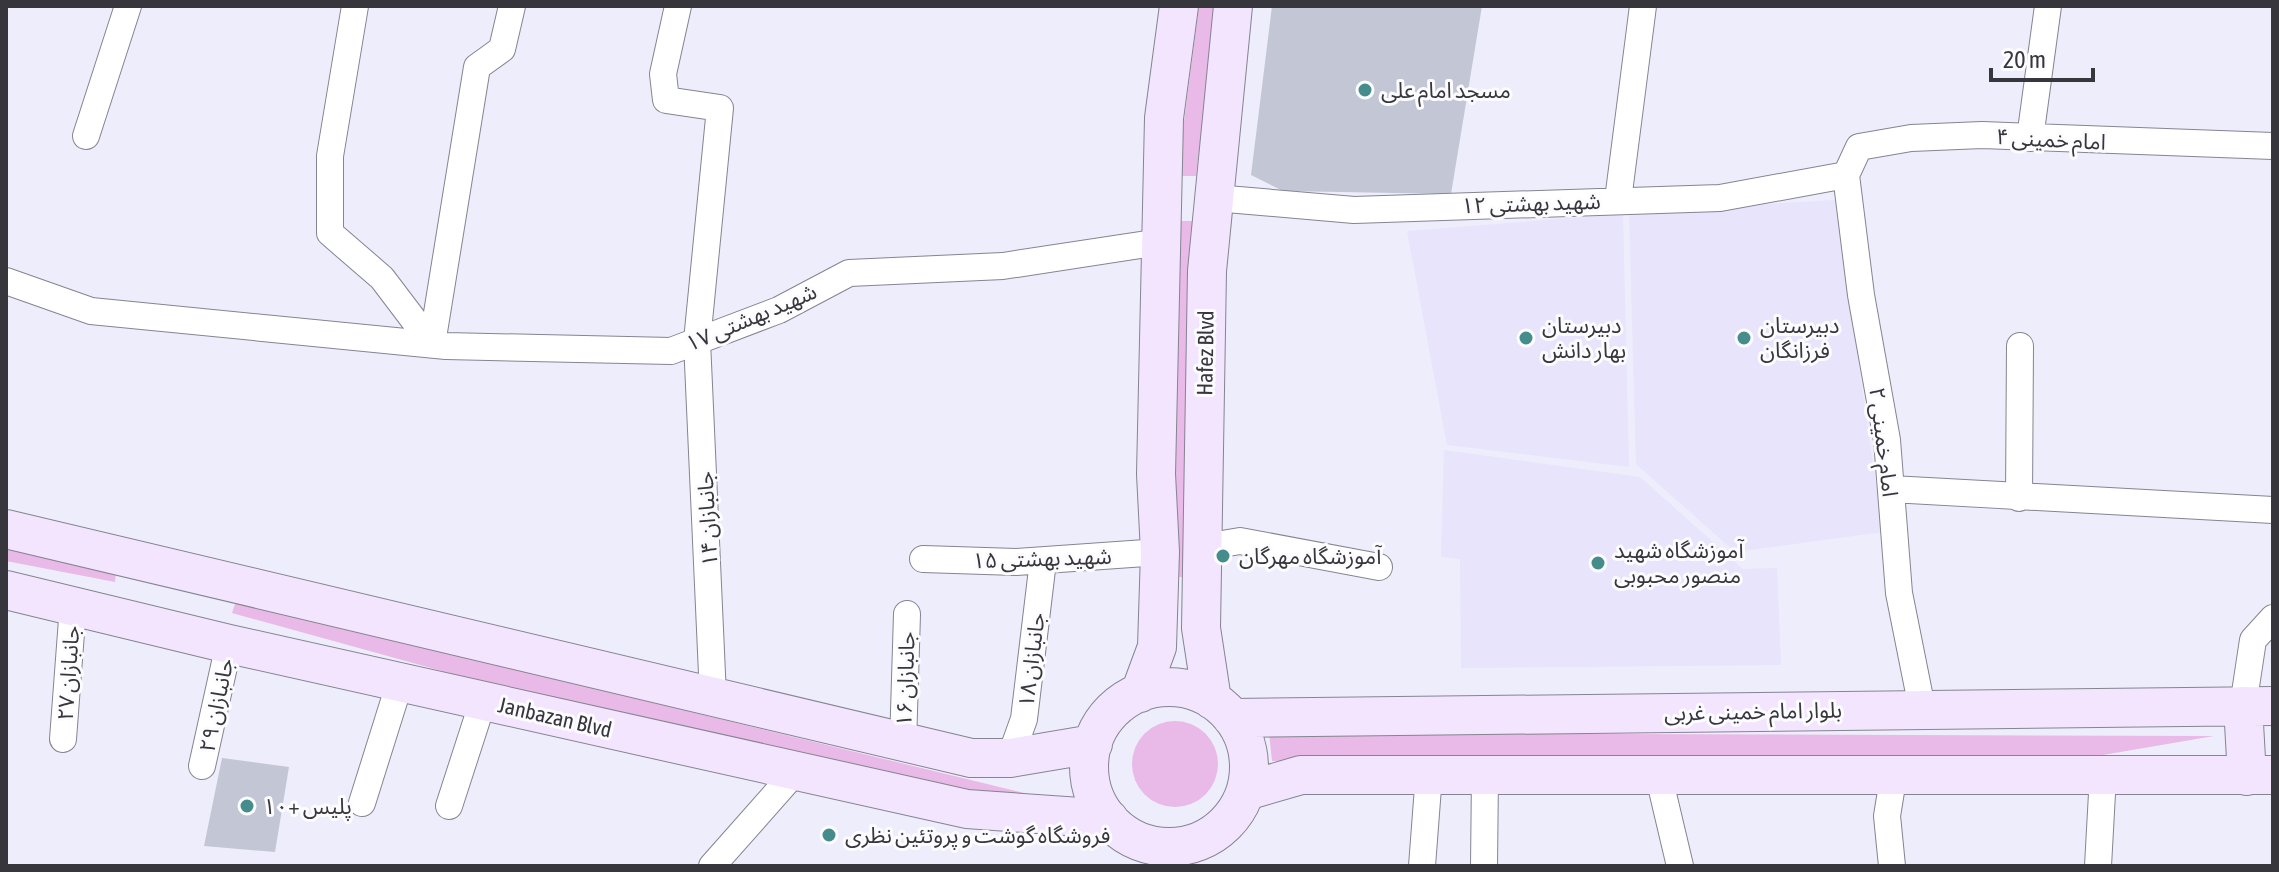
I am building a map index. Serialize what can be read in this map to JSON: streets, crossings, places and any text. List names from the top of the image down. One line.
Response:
{"streets":{"main road":["Hafez Blvd","بلوار امام خمینی غربی","Janbazan Blvd"],"street":["امام خمینی ۴","شهید بهشتی ۱۲","شهید بهشتی ۱۷","امام خمینی ۲","جانبازان ۱۴","شهید بهشتی ۱۵","جانبازان ۱۸","جانبازان ۲۷","جانبازان ۱۶","جانبازان ۲۹"]},"crossings":[["امام خمینی ۴","شهید بهشتی ۱۲"],["امام خمینی ۴","امام خمینی ۲"],["شهید بهشتی ۱۲","Hafez Blvd"],["شهید بهشتی ۱۲","امام خمینی ۲"],["شهید بهشتی ۱۷","جانبازان ۱۴"],["Hafez Blvd","بلوار امام خمینی غربی"],["Hafez Blvd","Janbazan Blvd"],["امام خمینی ۲","بلوار امام خمینی غربی"],["شهید بهشتی ۱۵","جانبازان ۱۸"],["جانبازان ۲۷","Janbazan Blvd"],["جانبازان ۲۹","Janbazan Blvd"],["بلوار امام خمینی غربی","Janbazan Blvd"]],"places":["مسجد امام علی","دبیرستان بهار دانش","دبیرستان فرزانگان","آموزشگاه مهرگان","آموزشگاه شهید منصور محبوبی","پلیس +۱۰","فروشگاه گوشت و پروتئین نظری"],"scale_bar":"20 m"}
